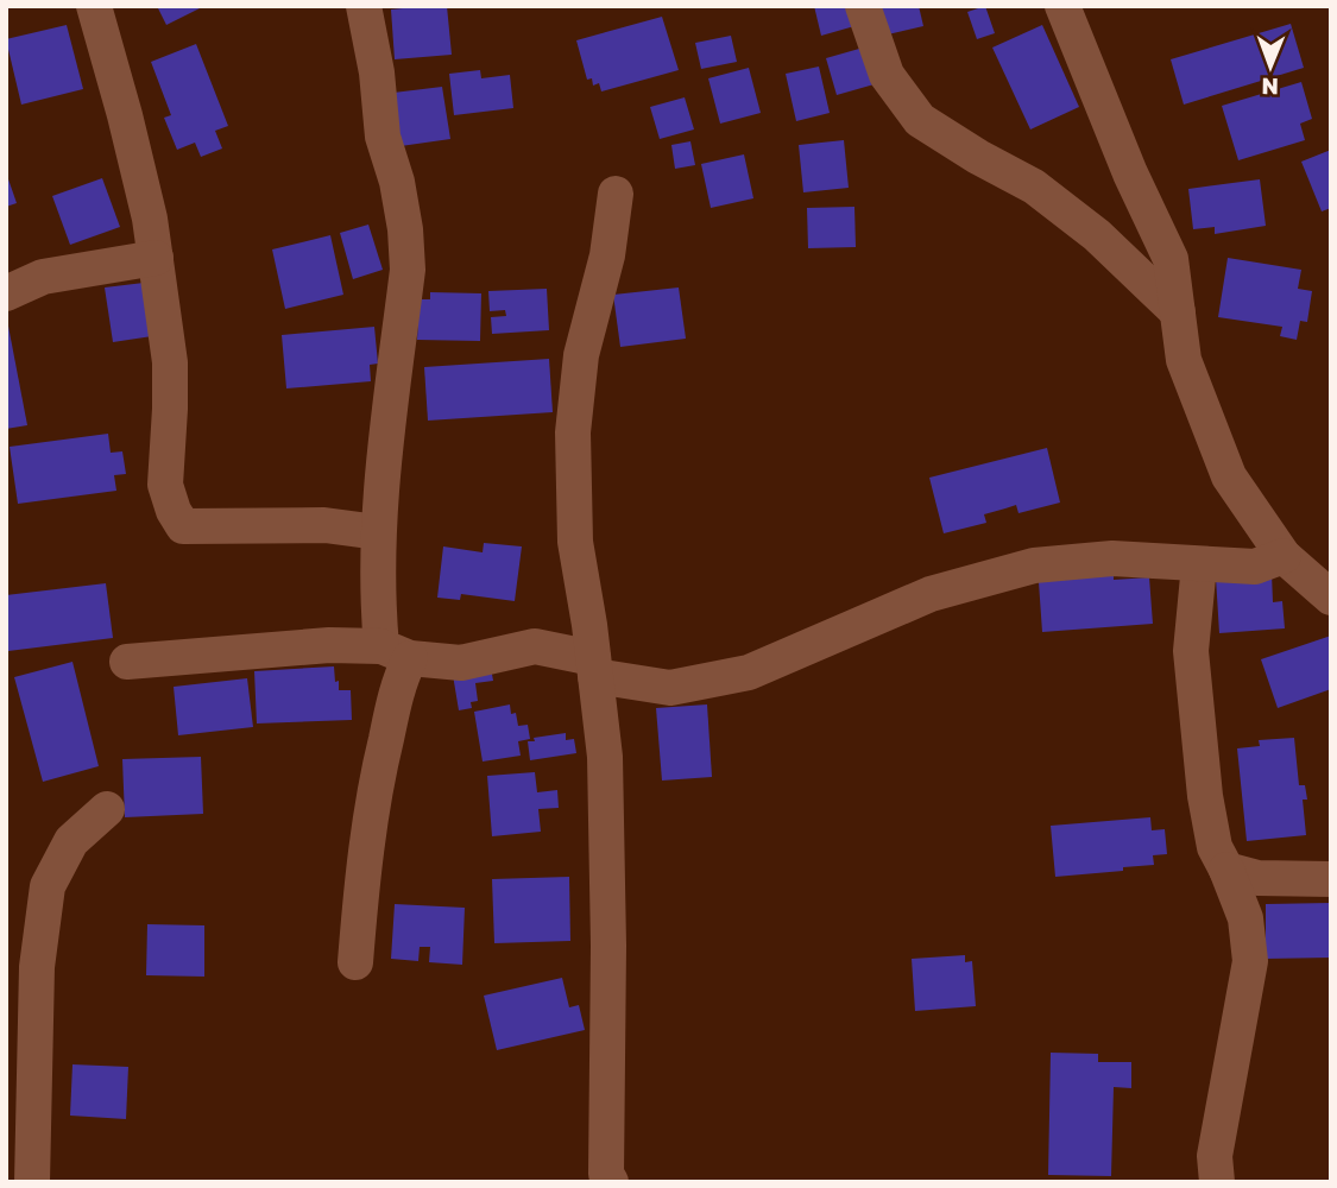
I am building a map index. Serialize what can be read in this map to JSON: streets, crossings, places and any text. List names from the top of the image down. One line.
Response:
{"north":"bottom"}
